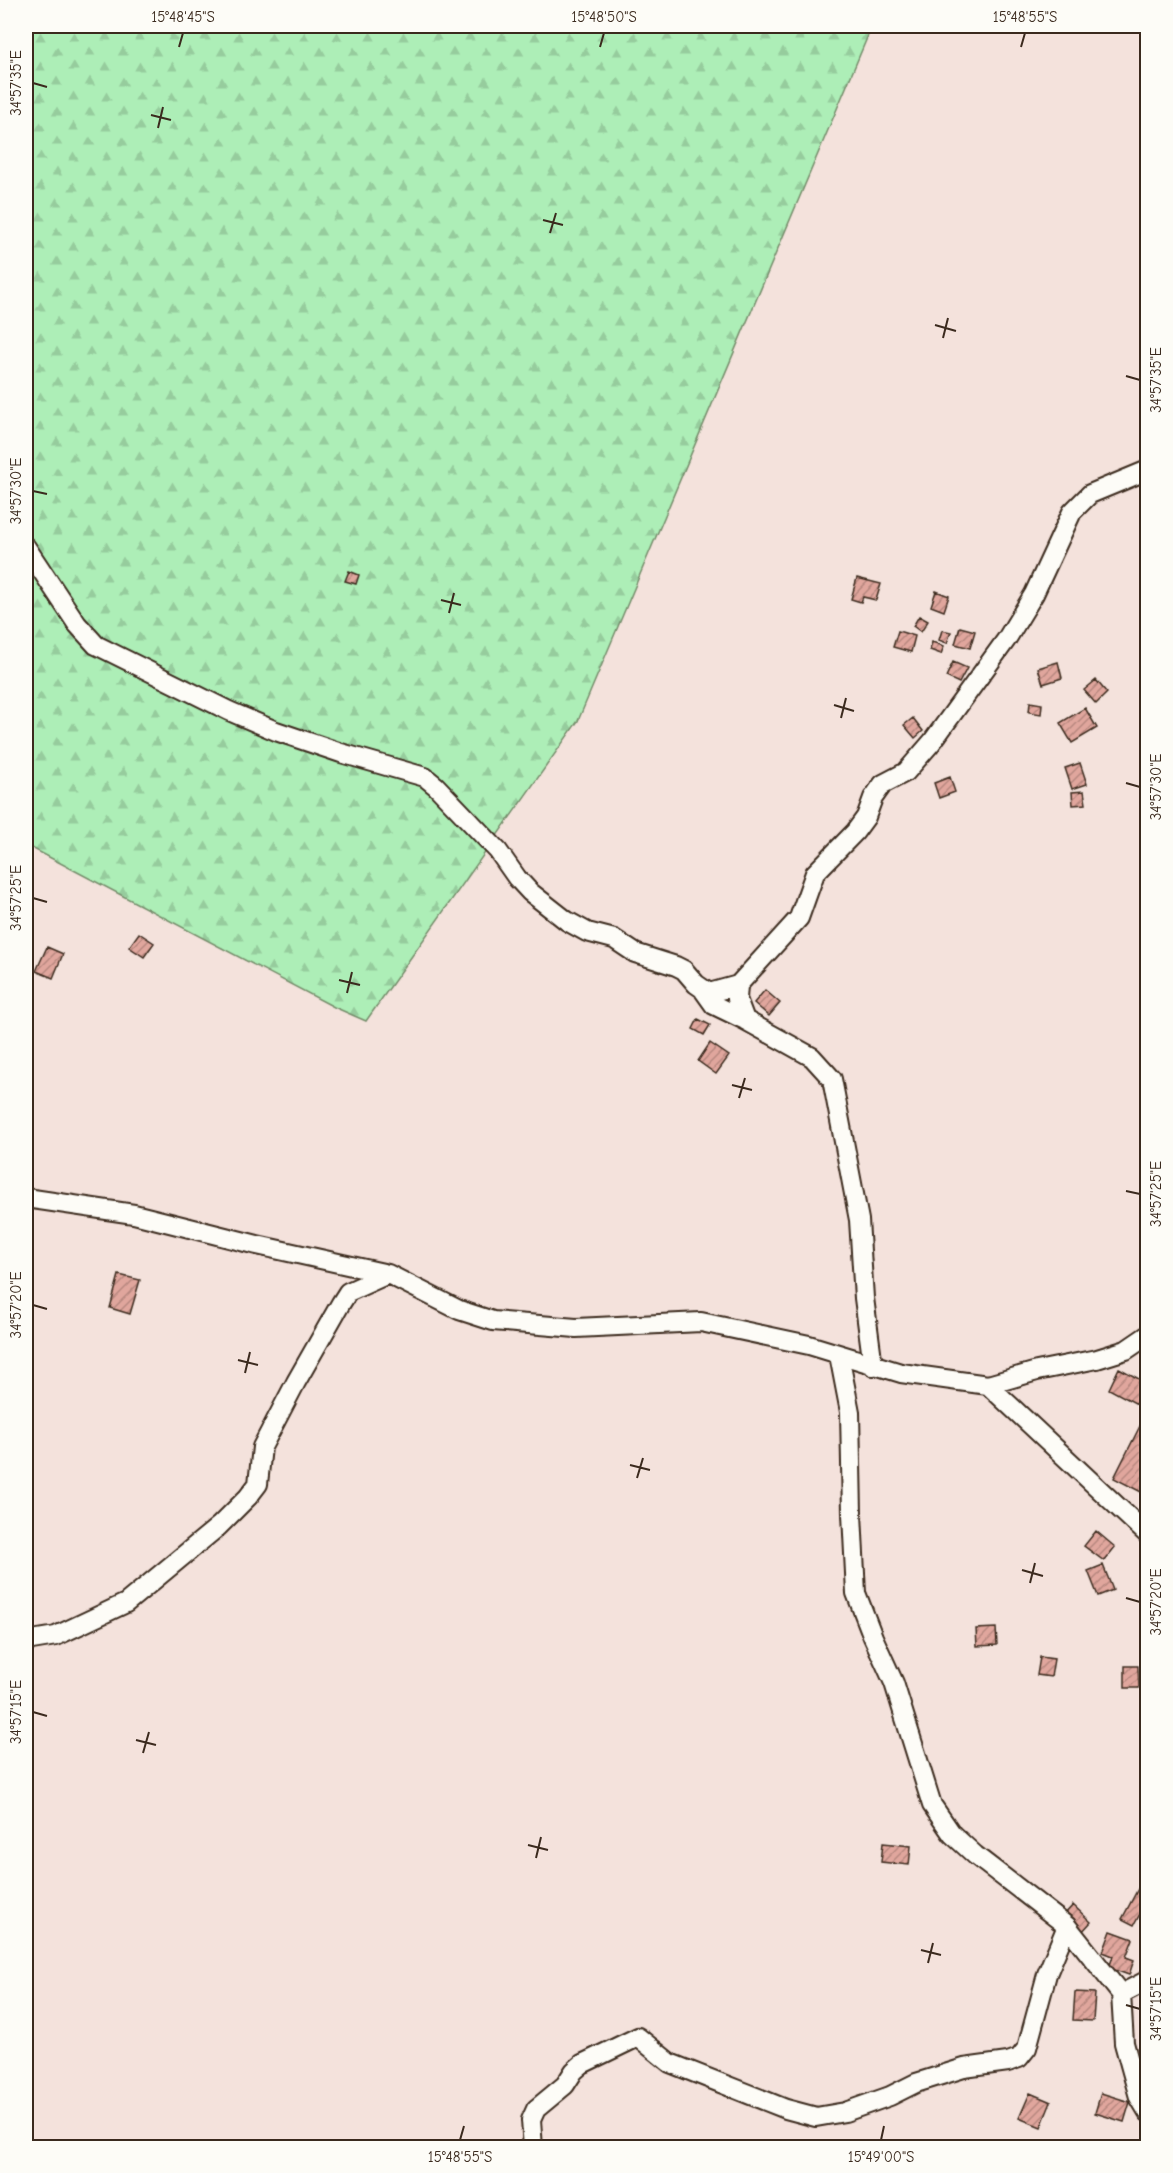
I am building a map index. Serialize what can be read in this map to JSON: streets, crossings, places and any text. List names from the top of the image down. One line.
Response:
{"coordinates":["15°48'45\"S","15°48'50\"S","15°48'55\"S","34°57'35\"E","34°57'30\"E","34°57'25\"E","34°57'20\"E","34°57'15\"E","15°49'00\"S"]}
